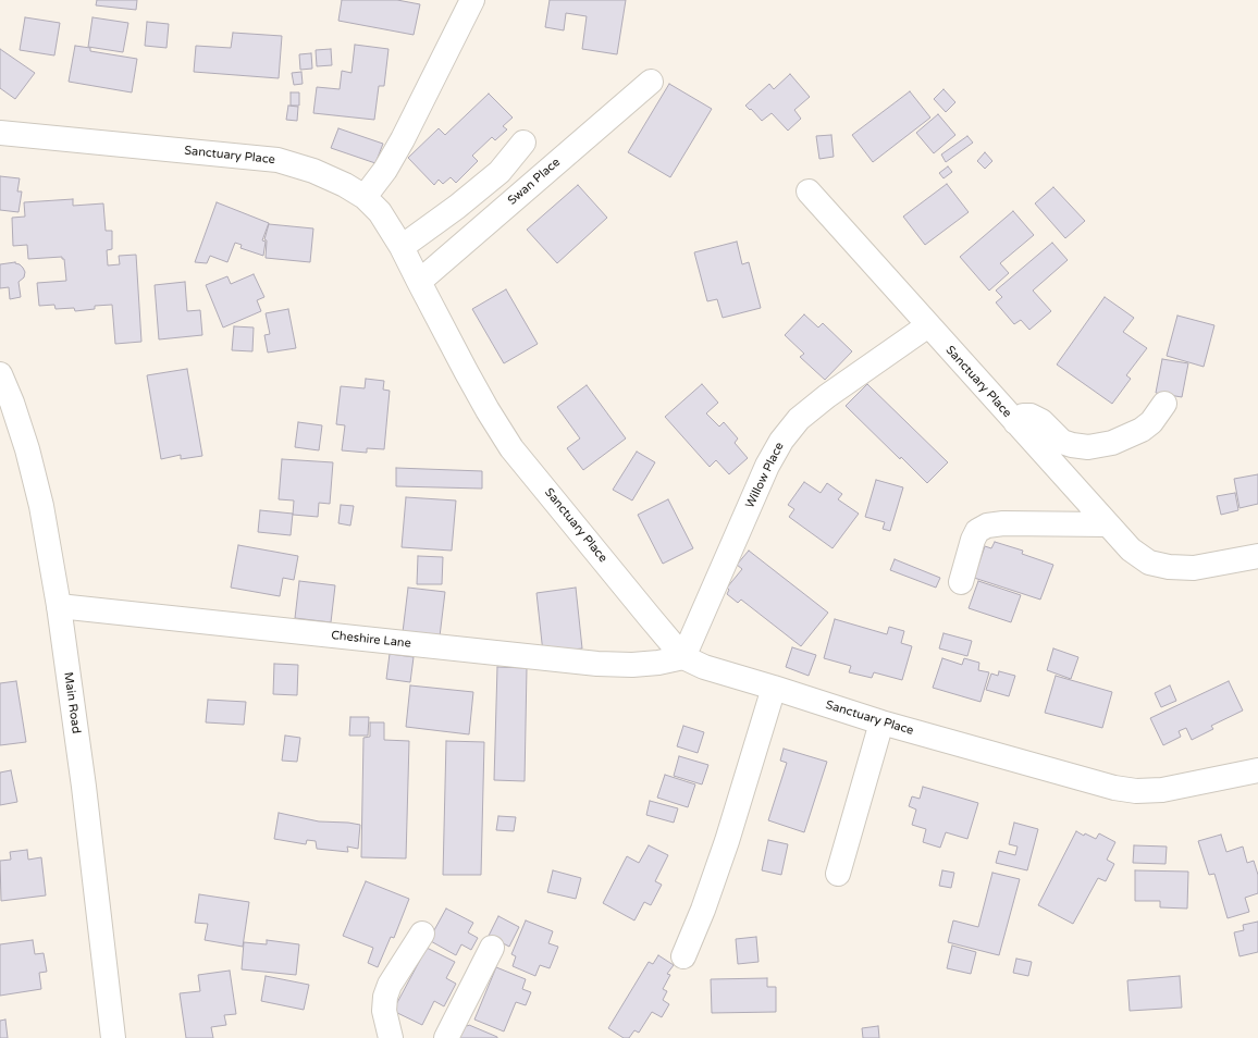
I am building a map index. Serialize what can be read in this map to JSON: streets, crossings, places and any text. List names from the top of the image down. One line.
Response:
{"streets":{"street":["Sanctuary Place","Swan Place","Willow Place","Cheshire Lane","Main Road"]},"crossings":[["Sanctuary Place","Swan Place"],["Sanctuary Place","Willow Place"],["Sanctuary Place","Cheshire Lane"],["Willow Place","Cheshire Lane"],["Cheshire Lane","Main Road"]]}
